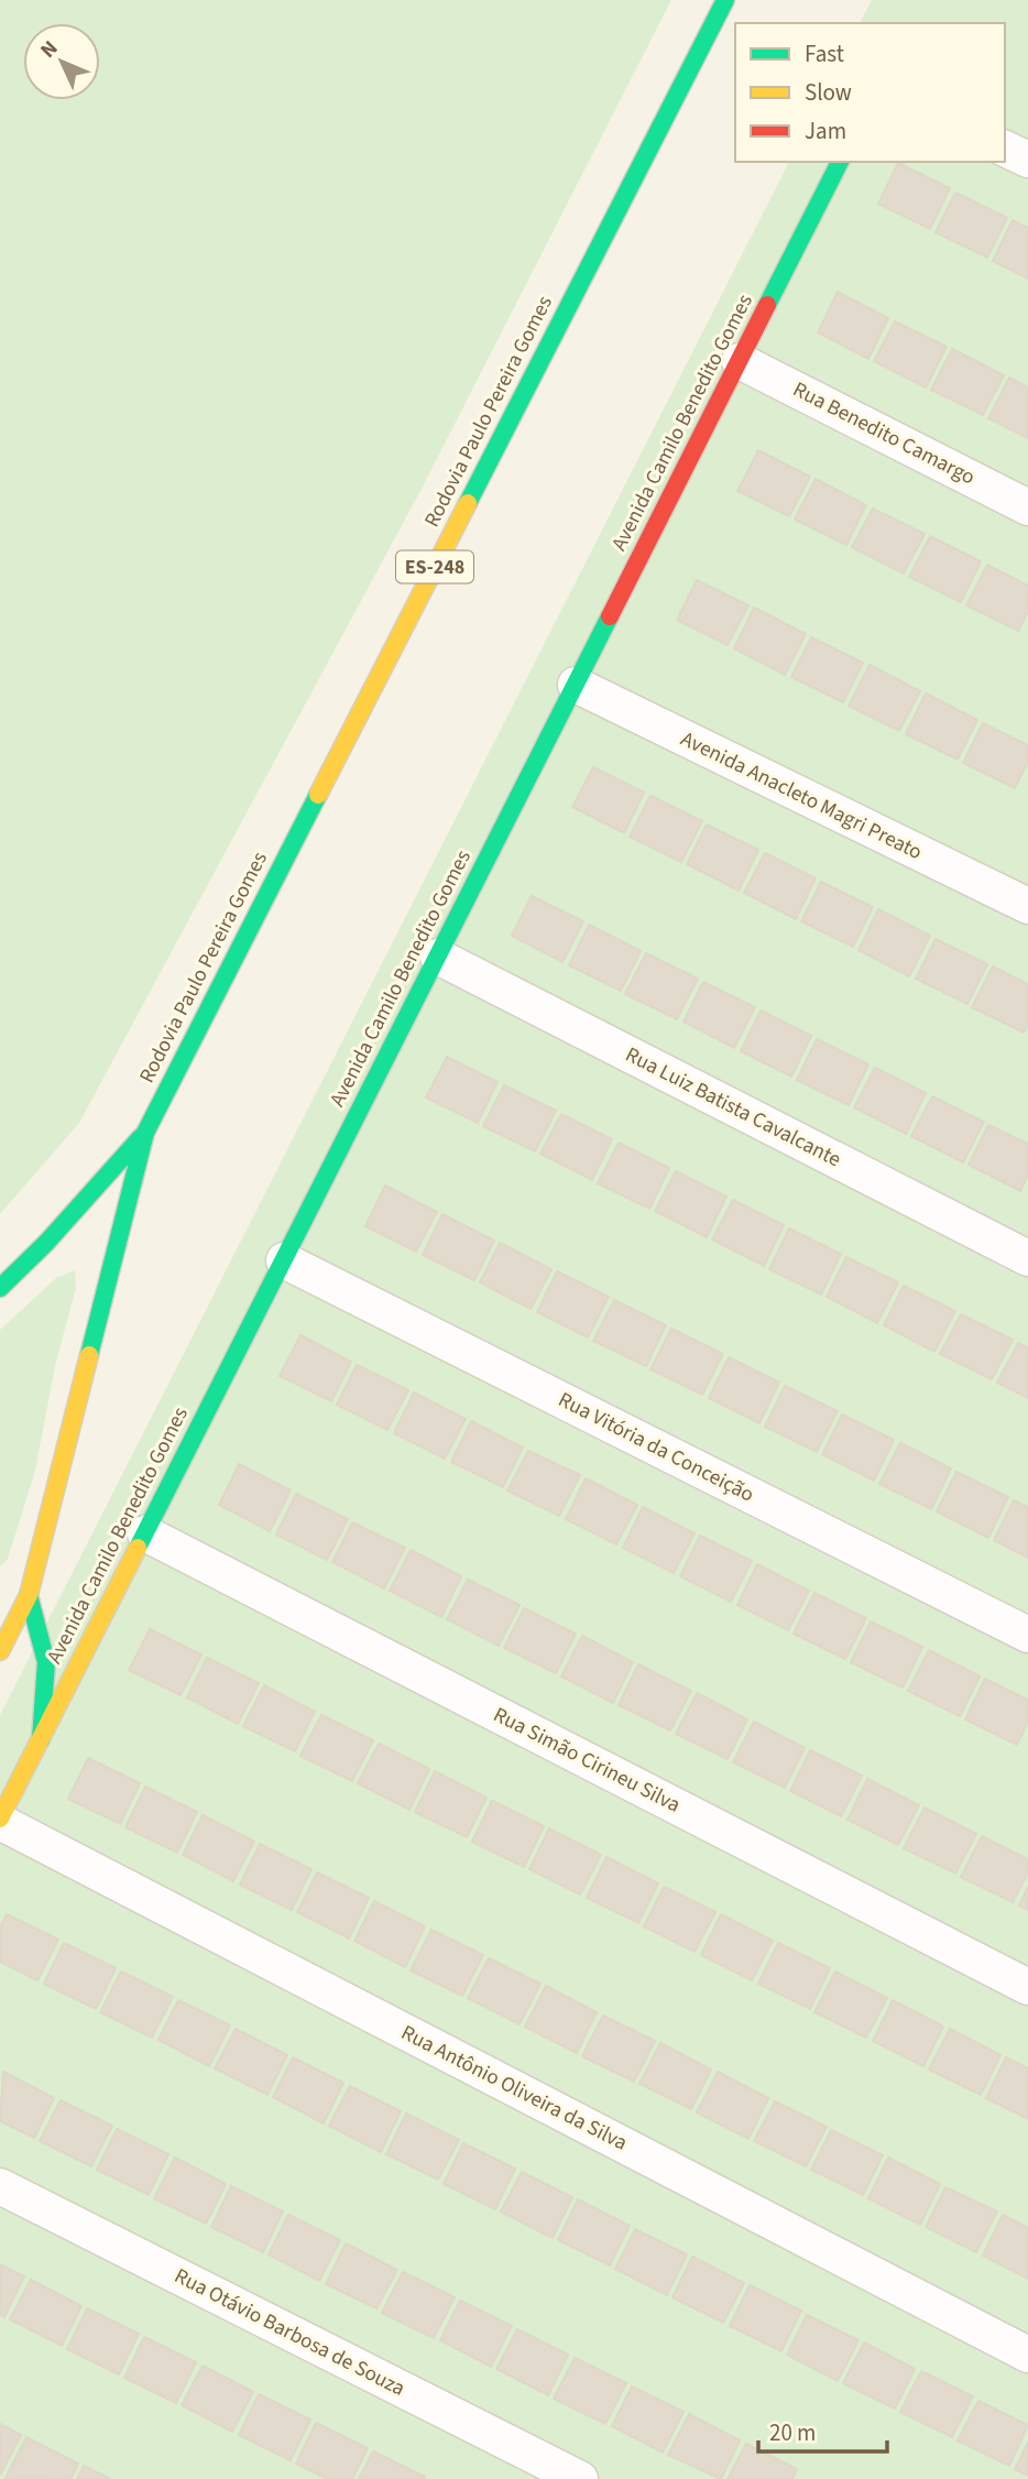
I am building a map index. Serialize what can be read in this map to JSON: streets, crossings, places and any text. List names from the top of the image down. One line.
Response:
{"streets":{"main road":["Rodovia Paulo Pereira Gomes","Avenida Camilo Benedito Gomes","ES-248"],"street":["Rua Benedito Camargo","Avenida Anacleto Magri Preato","Rua Luiz Batista Cavalcante","Rua Vitória da Conceição","Rua Simão Cirineu Silva","Rua Antônio Oliveira da Silva","Rua Otávio Barbosa de Souza"]},"crossings":[["Avenida Camilo Benedito Gomes","Rua Benedito Camargo"],["Avenida Camilo Benedito Gomes","Avenida Anacleto Magri Preato"],["Avenida Camilo Benedito Gomes","Rua Luiz Batista Cavalcante"],["Avenida Camilo Benedito Gomes","Rua Vitória da Conceição"],["Avenida Camilo Benedito Gomes","Rua Simão Cirineu Silva"],["Avenida Camilo Benedito Gomes","Rua Antônio Oliveira da Silva"]],"legend":["Fast","Slow","Jam"],"scale_bar":"20 m","north":"top left"}
